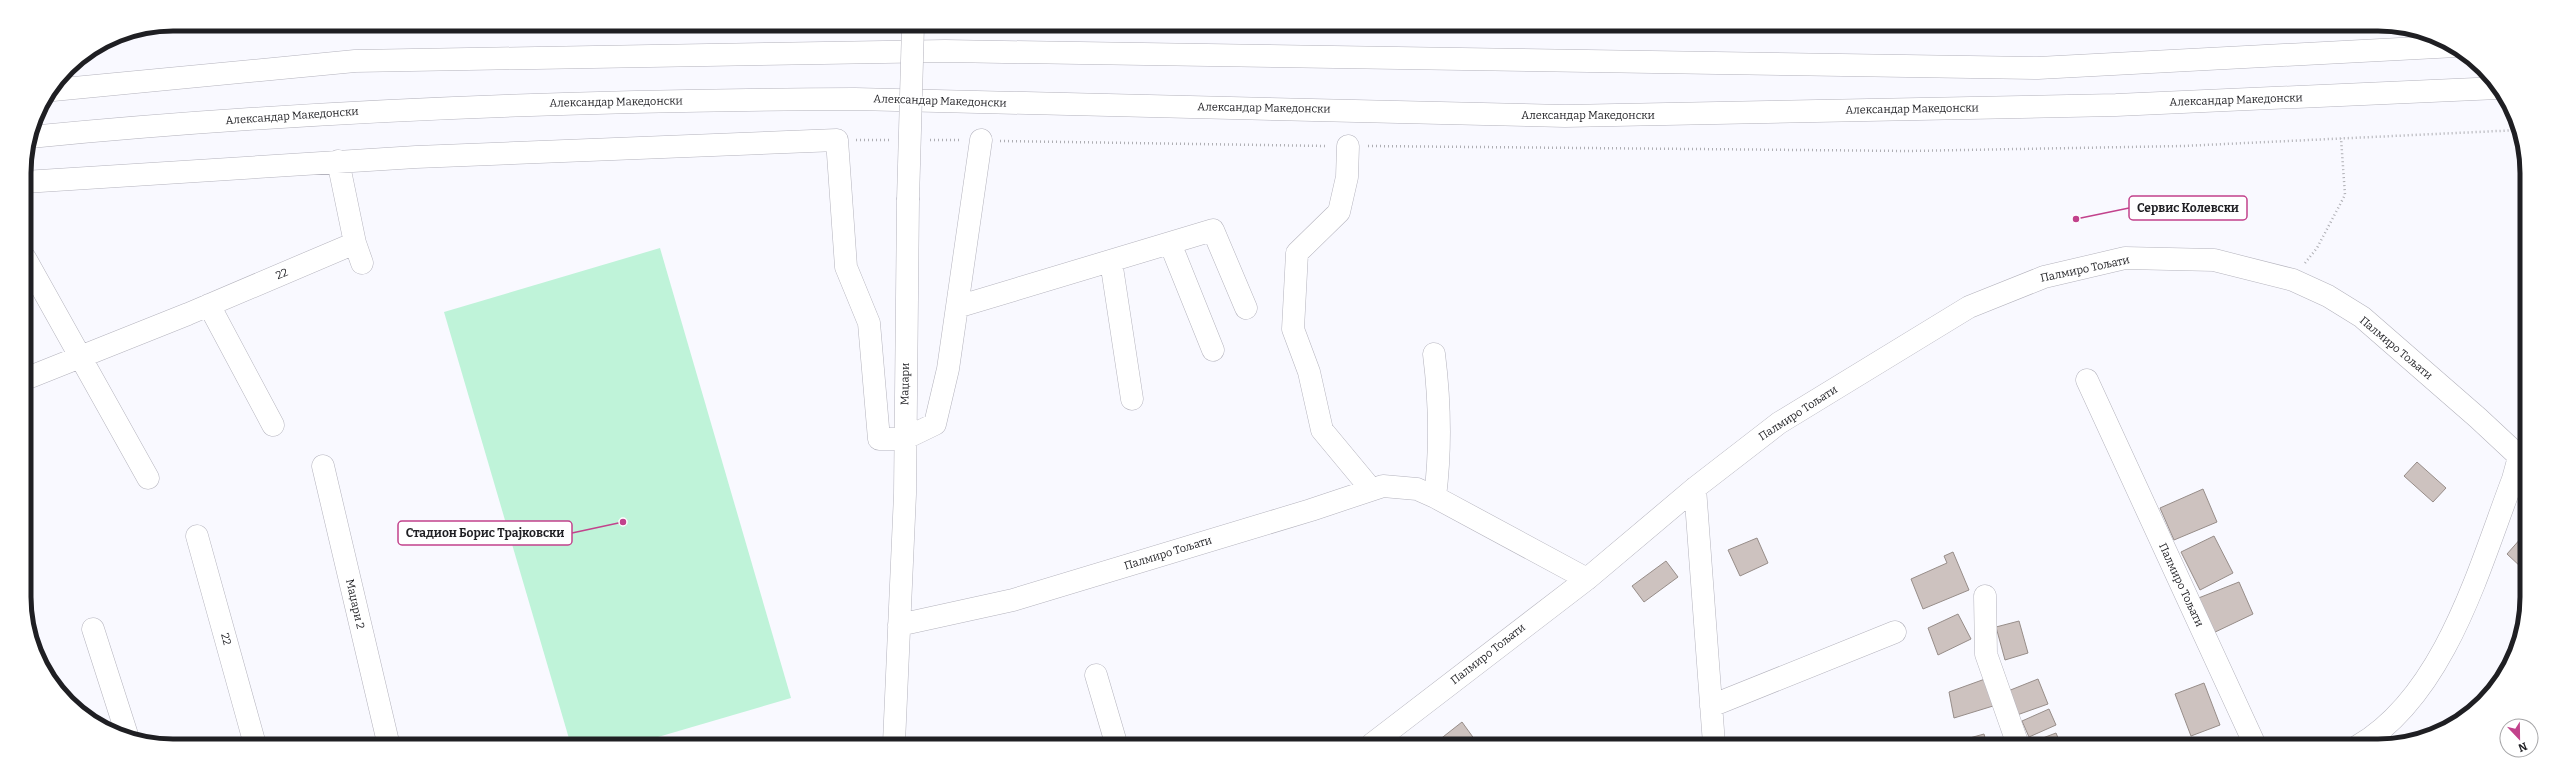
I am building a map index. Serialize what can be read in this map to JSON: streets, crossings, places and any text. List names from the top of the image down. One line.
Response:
{"streets":{"street":["Александар Македонски","Палмиро Тољати","22","Маџари","Маџари 2"]},"crossings":[["Палмиро Тољати","Маџари"]],"places":["Сервис Колевски","Стадион Борис Трајковски"],"north":"bottom"}
